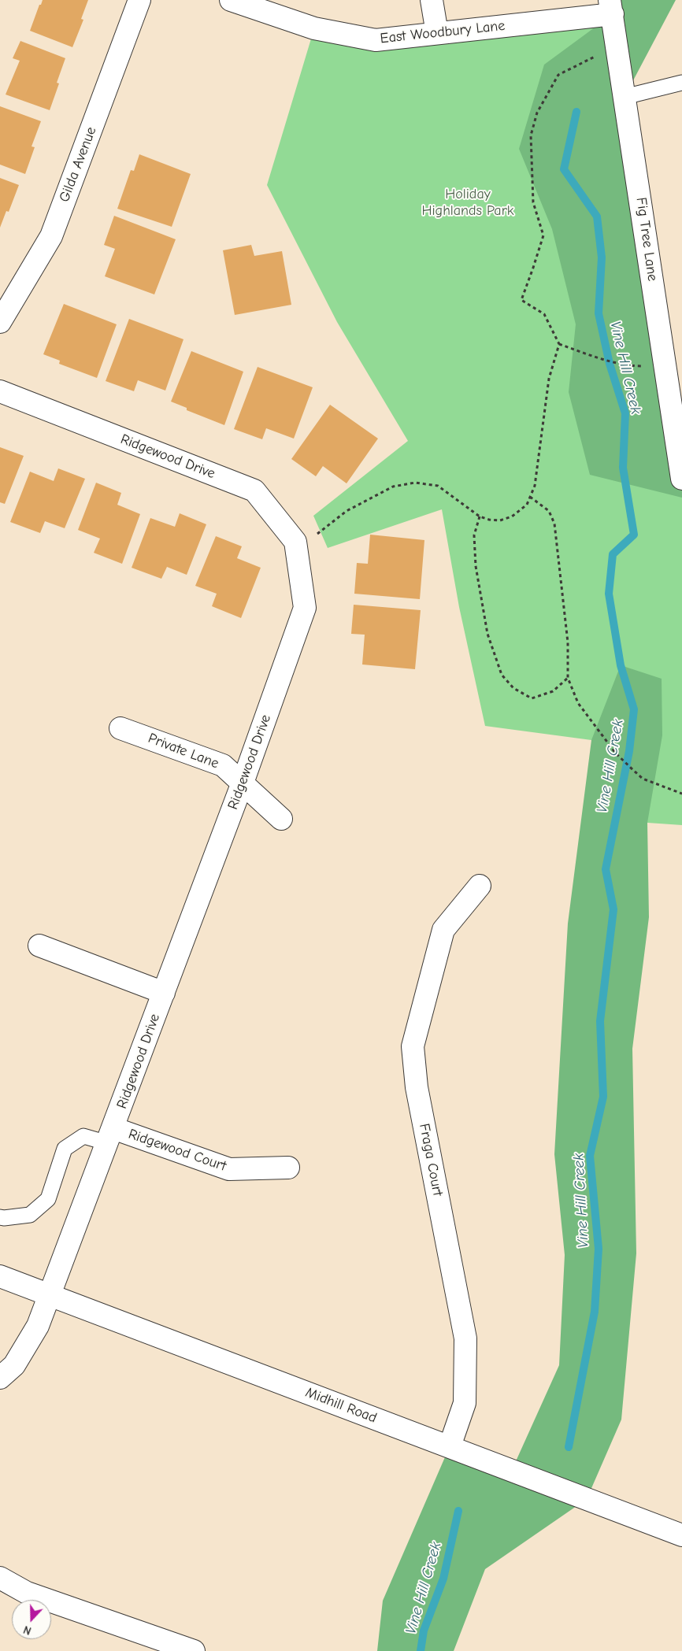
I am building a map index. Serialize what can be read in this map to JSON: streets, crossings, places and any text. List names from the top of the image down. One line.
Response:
{"streets":{"street":["East Woodbury Lane","Gilda Avenue","Fig Tree Lane","Ridgewood Drive","Private Lane","Ridgewood Court","Fraga Court","Midhill Road"]},"crossings":[["East Woodbury Lane","Fig Tree Lane"],["Ridgewood Drive","Private Lane"],["Ridgewood Drive","Ridgewood Court"],["Ridgewood Drive","Midhill Road"],["Fraga Court","Midhill Road"]],"water":["Vine Hill Creek"],"parks":["Holiday Highlands Park"],"north":"bottom"}
